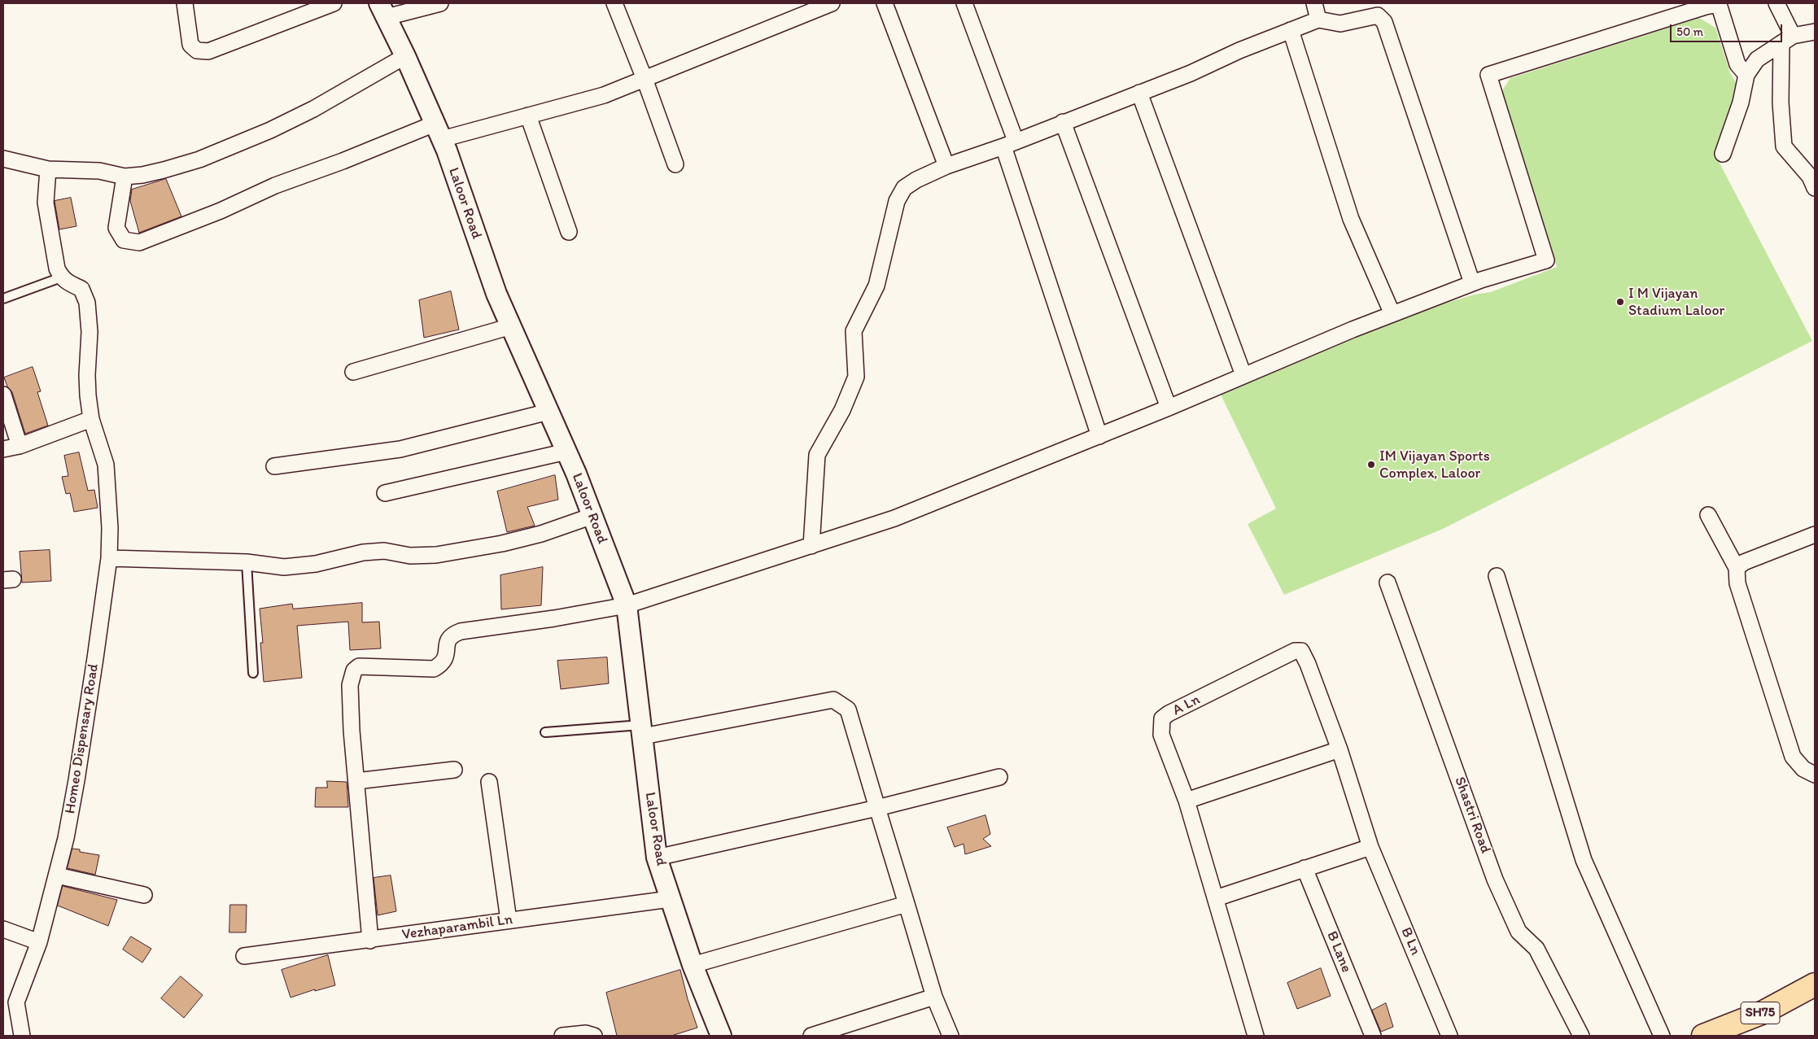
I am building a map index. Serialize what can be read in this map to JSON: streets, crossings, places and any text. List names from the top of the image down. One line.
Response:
{"streets":{"main road":["SH75"],"street":["Laloor Road","A Ln","Homeo Dispensary Road","Shastri Road","Vezhaparambil Ln","B Ln","B Lane"]},"crossings":[["Laloor Road","Vezhaparambil Ln"],["A Ln","B Ln"]],"places":["I M Vijayan Stadium Laloor","IM Vijayan Sports Complex, Laloor"],"scale_bar":"50 m"}
